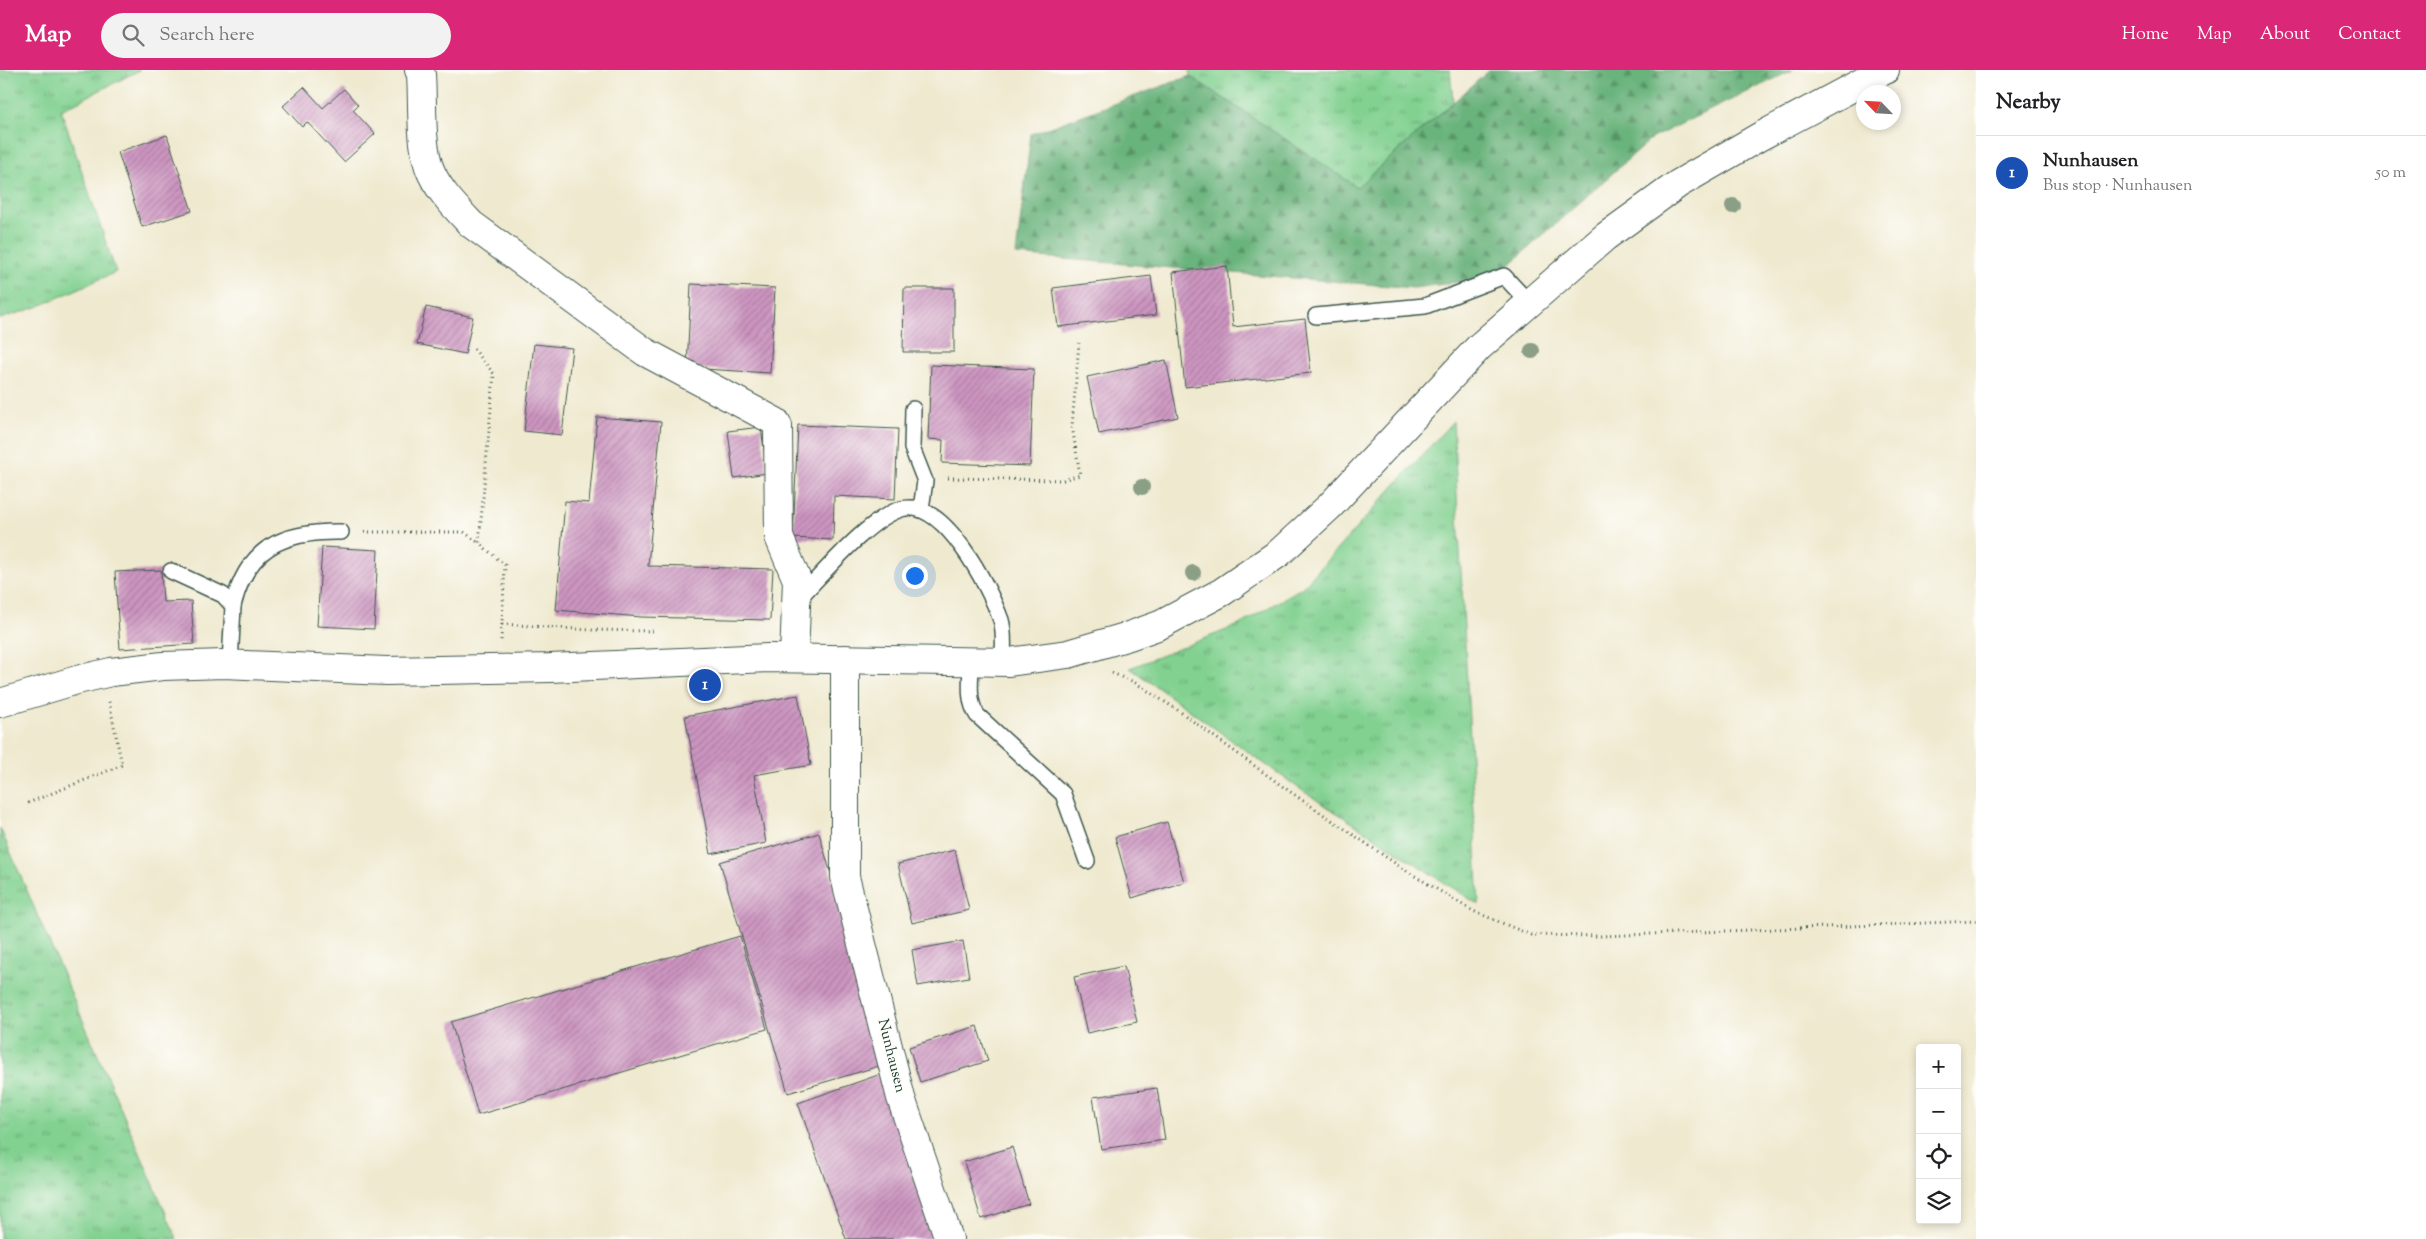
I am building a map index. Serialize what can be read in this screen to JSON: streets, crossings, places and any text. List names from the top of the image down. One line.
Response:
{"streets":{"main road":["Nunhausen"]},"north":"top left","page":{"header":"Map","search":"Search here","nav":["Home","Map","About","Contact"],"heading":"Nearby","list":[{"mark":"1","name":"Nunhausen","note":"Bus stop · Nunhausen","value":"50 m"}],"pins":"1","map_buttons":["+","−"]}}
